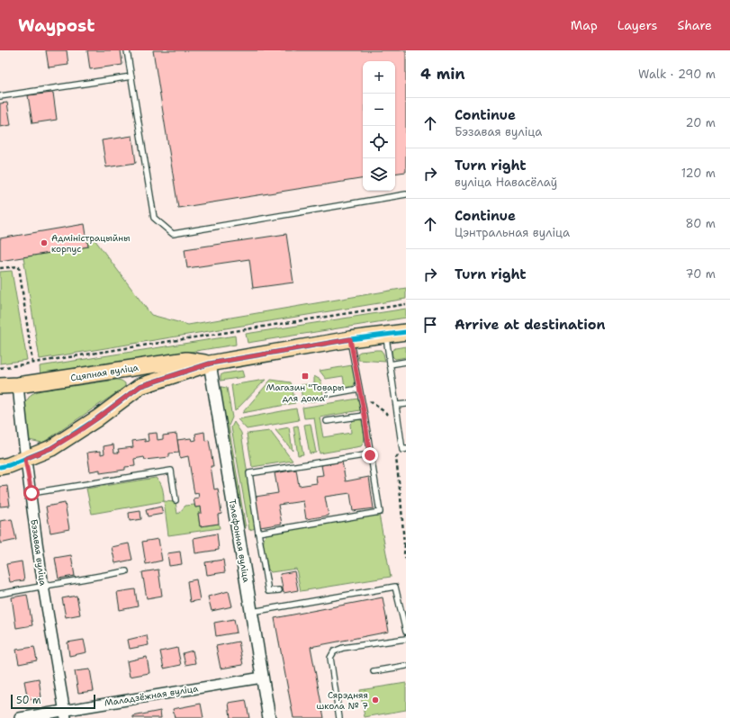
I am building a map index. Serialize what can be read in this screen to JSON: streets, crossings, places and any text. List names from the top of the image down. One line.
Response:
{"streets":{"main road":["Сцяпная вуліца"],"street":["Тэлефонная вуліца","Бэзавая вуліца","Маладзёжная вуліца"]},"crossings":[["Сцяпная вуліца","Тэлефонная вуліца"],["Сцяпная вуліца","Бэзавая вуліца"],["Тэлефонная вуліца","Маладзёжная вуліца"],["Бэзавая вуліца","Маладзёжная вуліца"]],"places":{"other":["Адміністрацыйны корпус","Сярэдняя школа № 7"],"transit":["Магазин \"Товары для дома\""]},"lines":["transit line 70"],"scale_bar":"50 m","page":{"header":"Waypost","nav":["Map","Layers","Share"],"heading":["4 min","Walk · 290 m"],"map_buttons":["+","−"],"list":[["Continue","Бэзавая вуліца","20 m"],["Turn right","вуліца Навасёлаў","120 m"],["Continue","Цэнтральная вуліца","80 m"],["Turn right","70 m"],"Arrive at destination"],"scale":"50 m"}}
